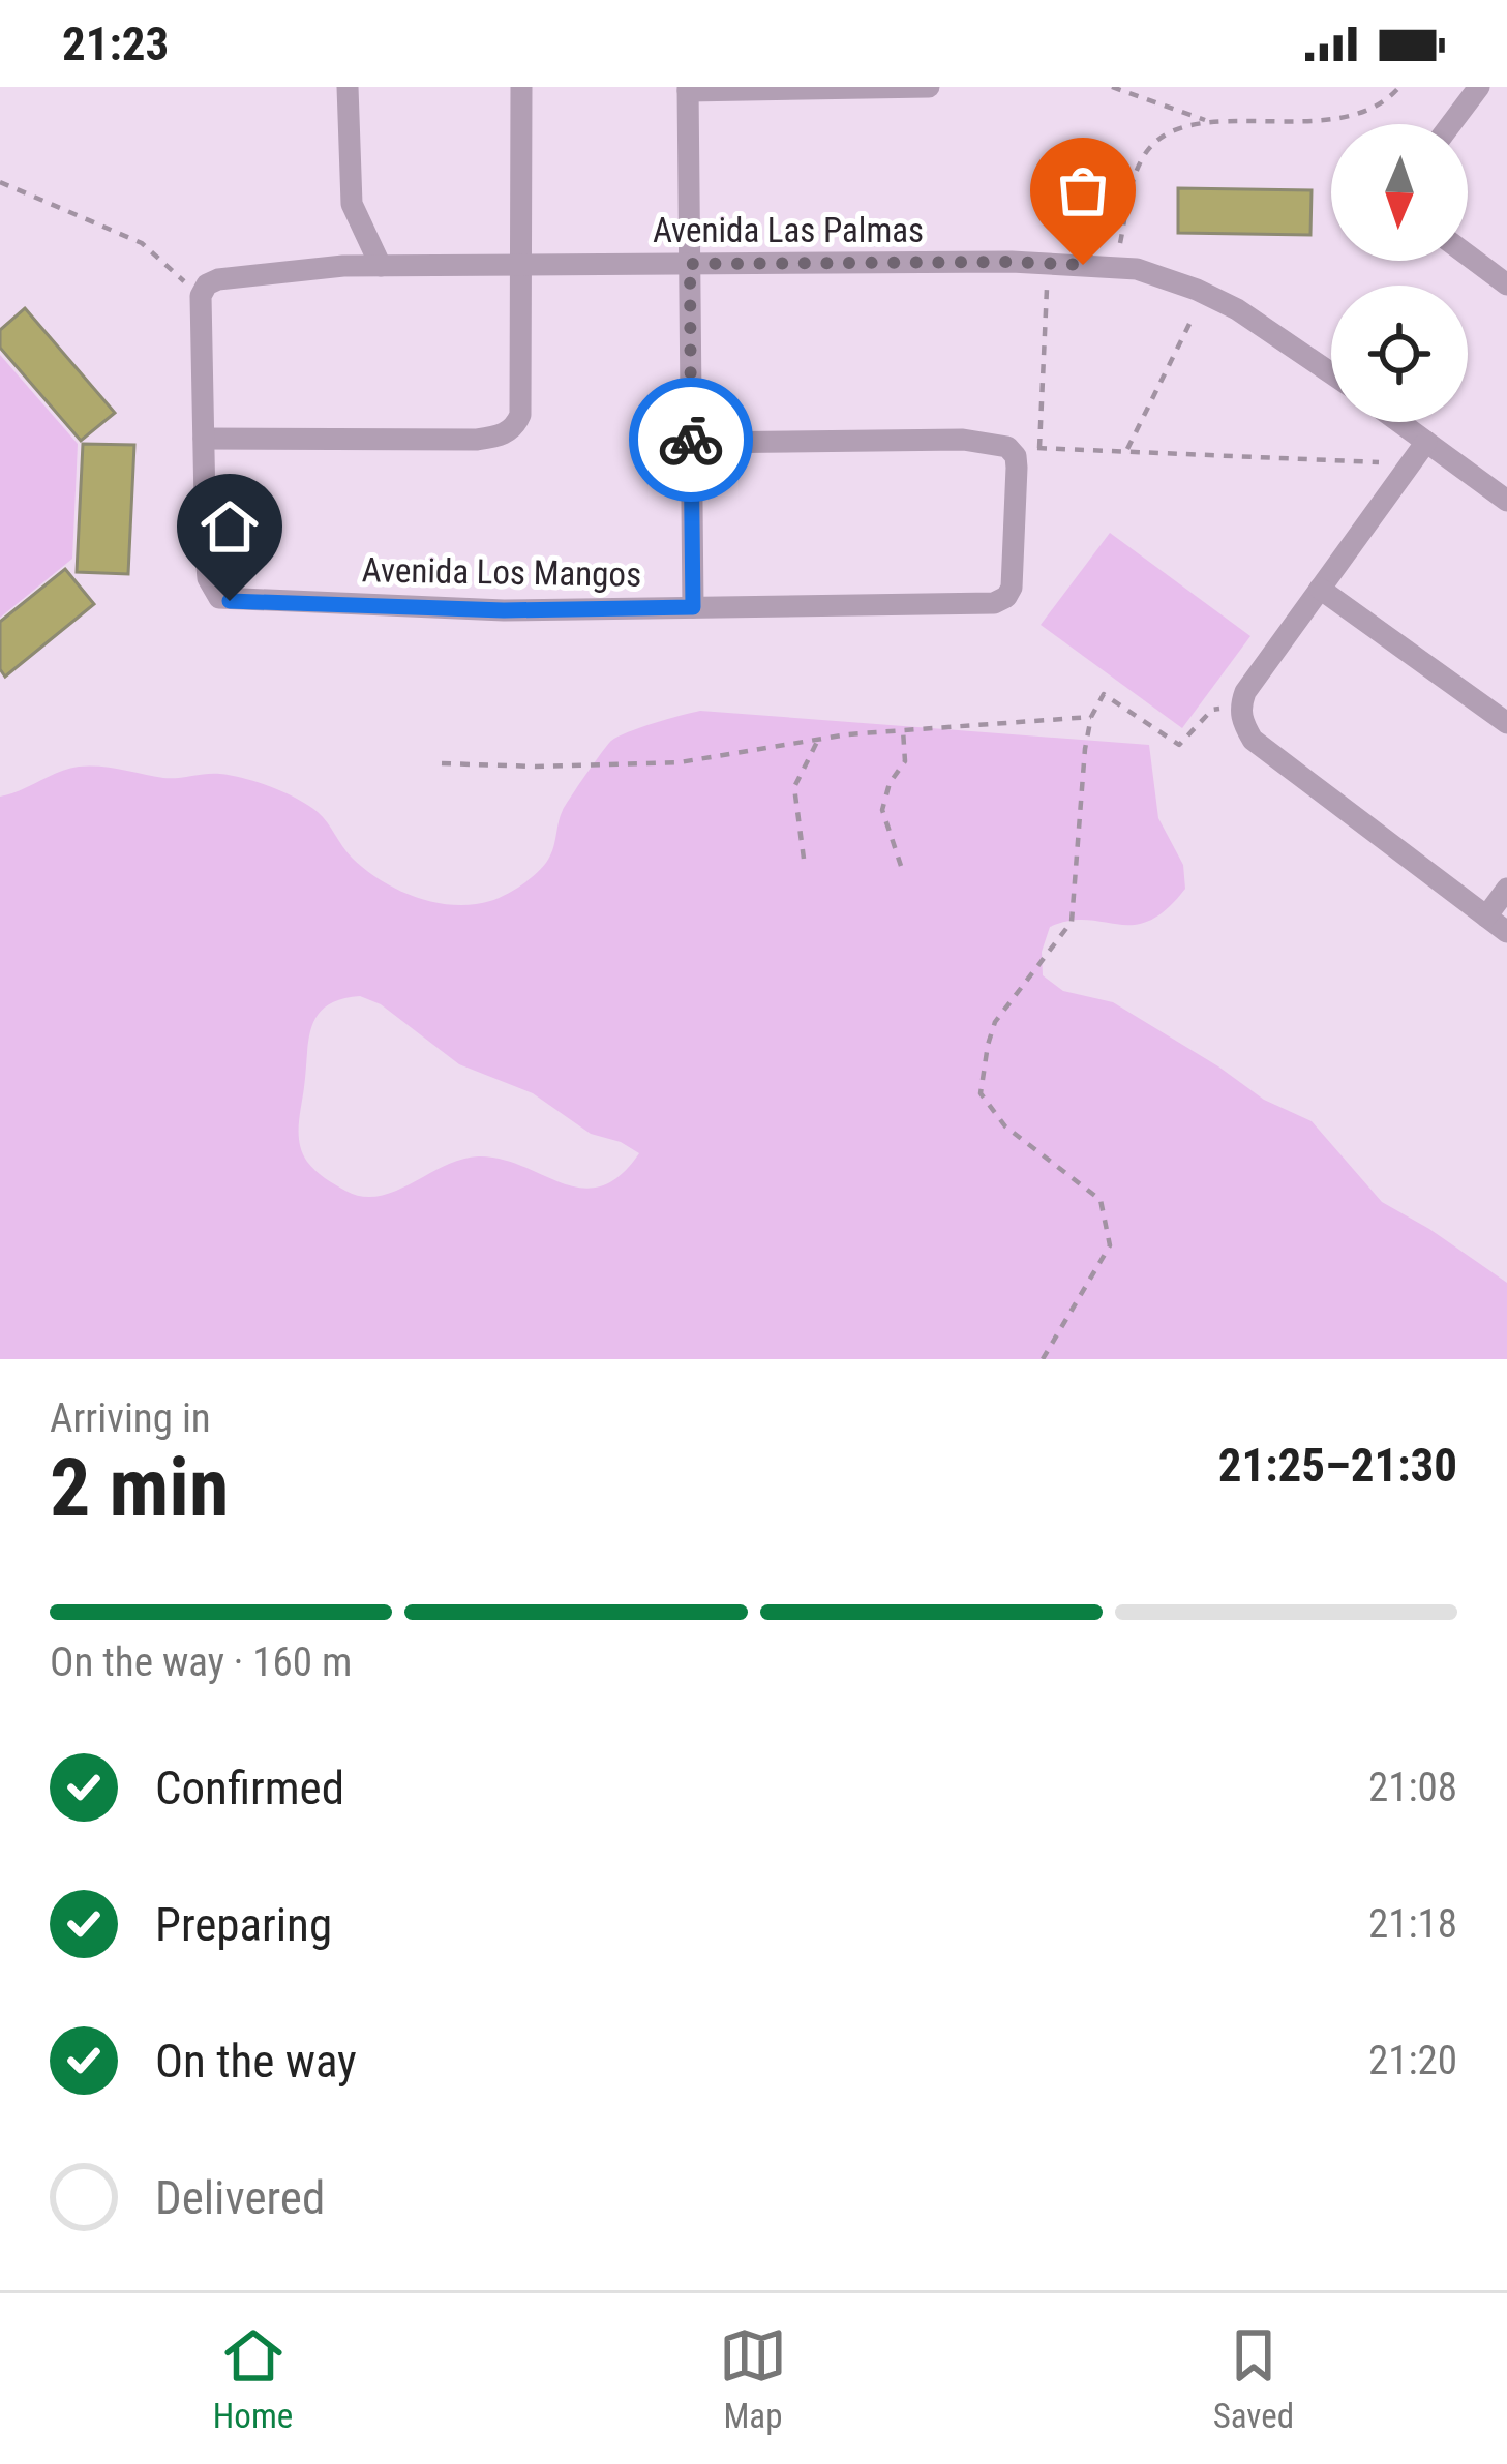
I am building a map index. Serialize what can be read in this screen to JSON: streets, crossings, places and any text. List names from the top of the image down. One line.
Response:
{"streets":{"street":["Avenida Las Palmas","Avenida Los Mangos"]},"north":"bottom","page":{"status":"21:23","heading":["2 min","Arriving in","21:25–21:30"],"bar":"On the way · 160 m","list":[["Confirmed","21:08"],["Preparing","21:18"],["On the way","21:20"],"Delivered"],"tabs":["Home","Map","Saved"]}}
